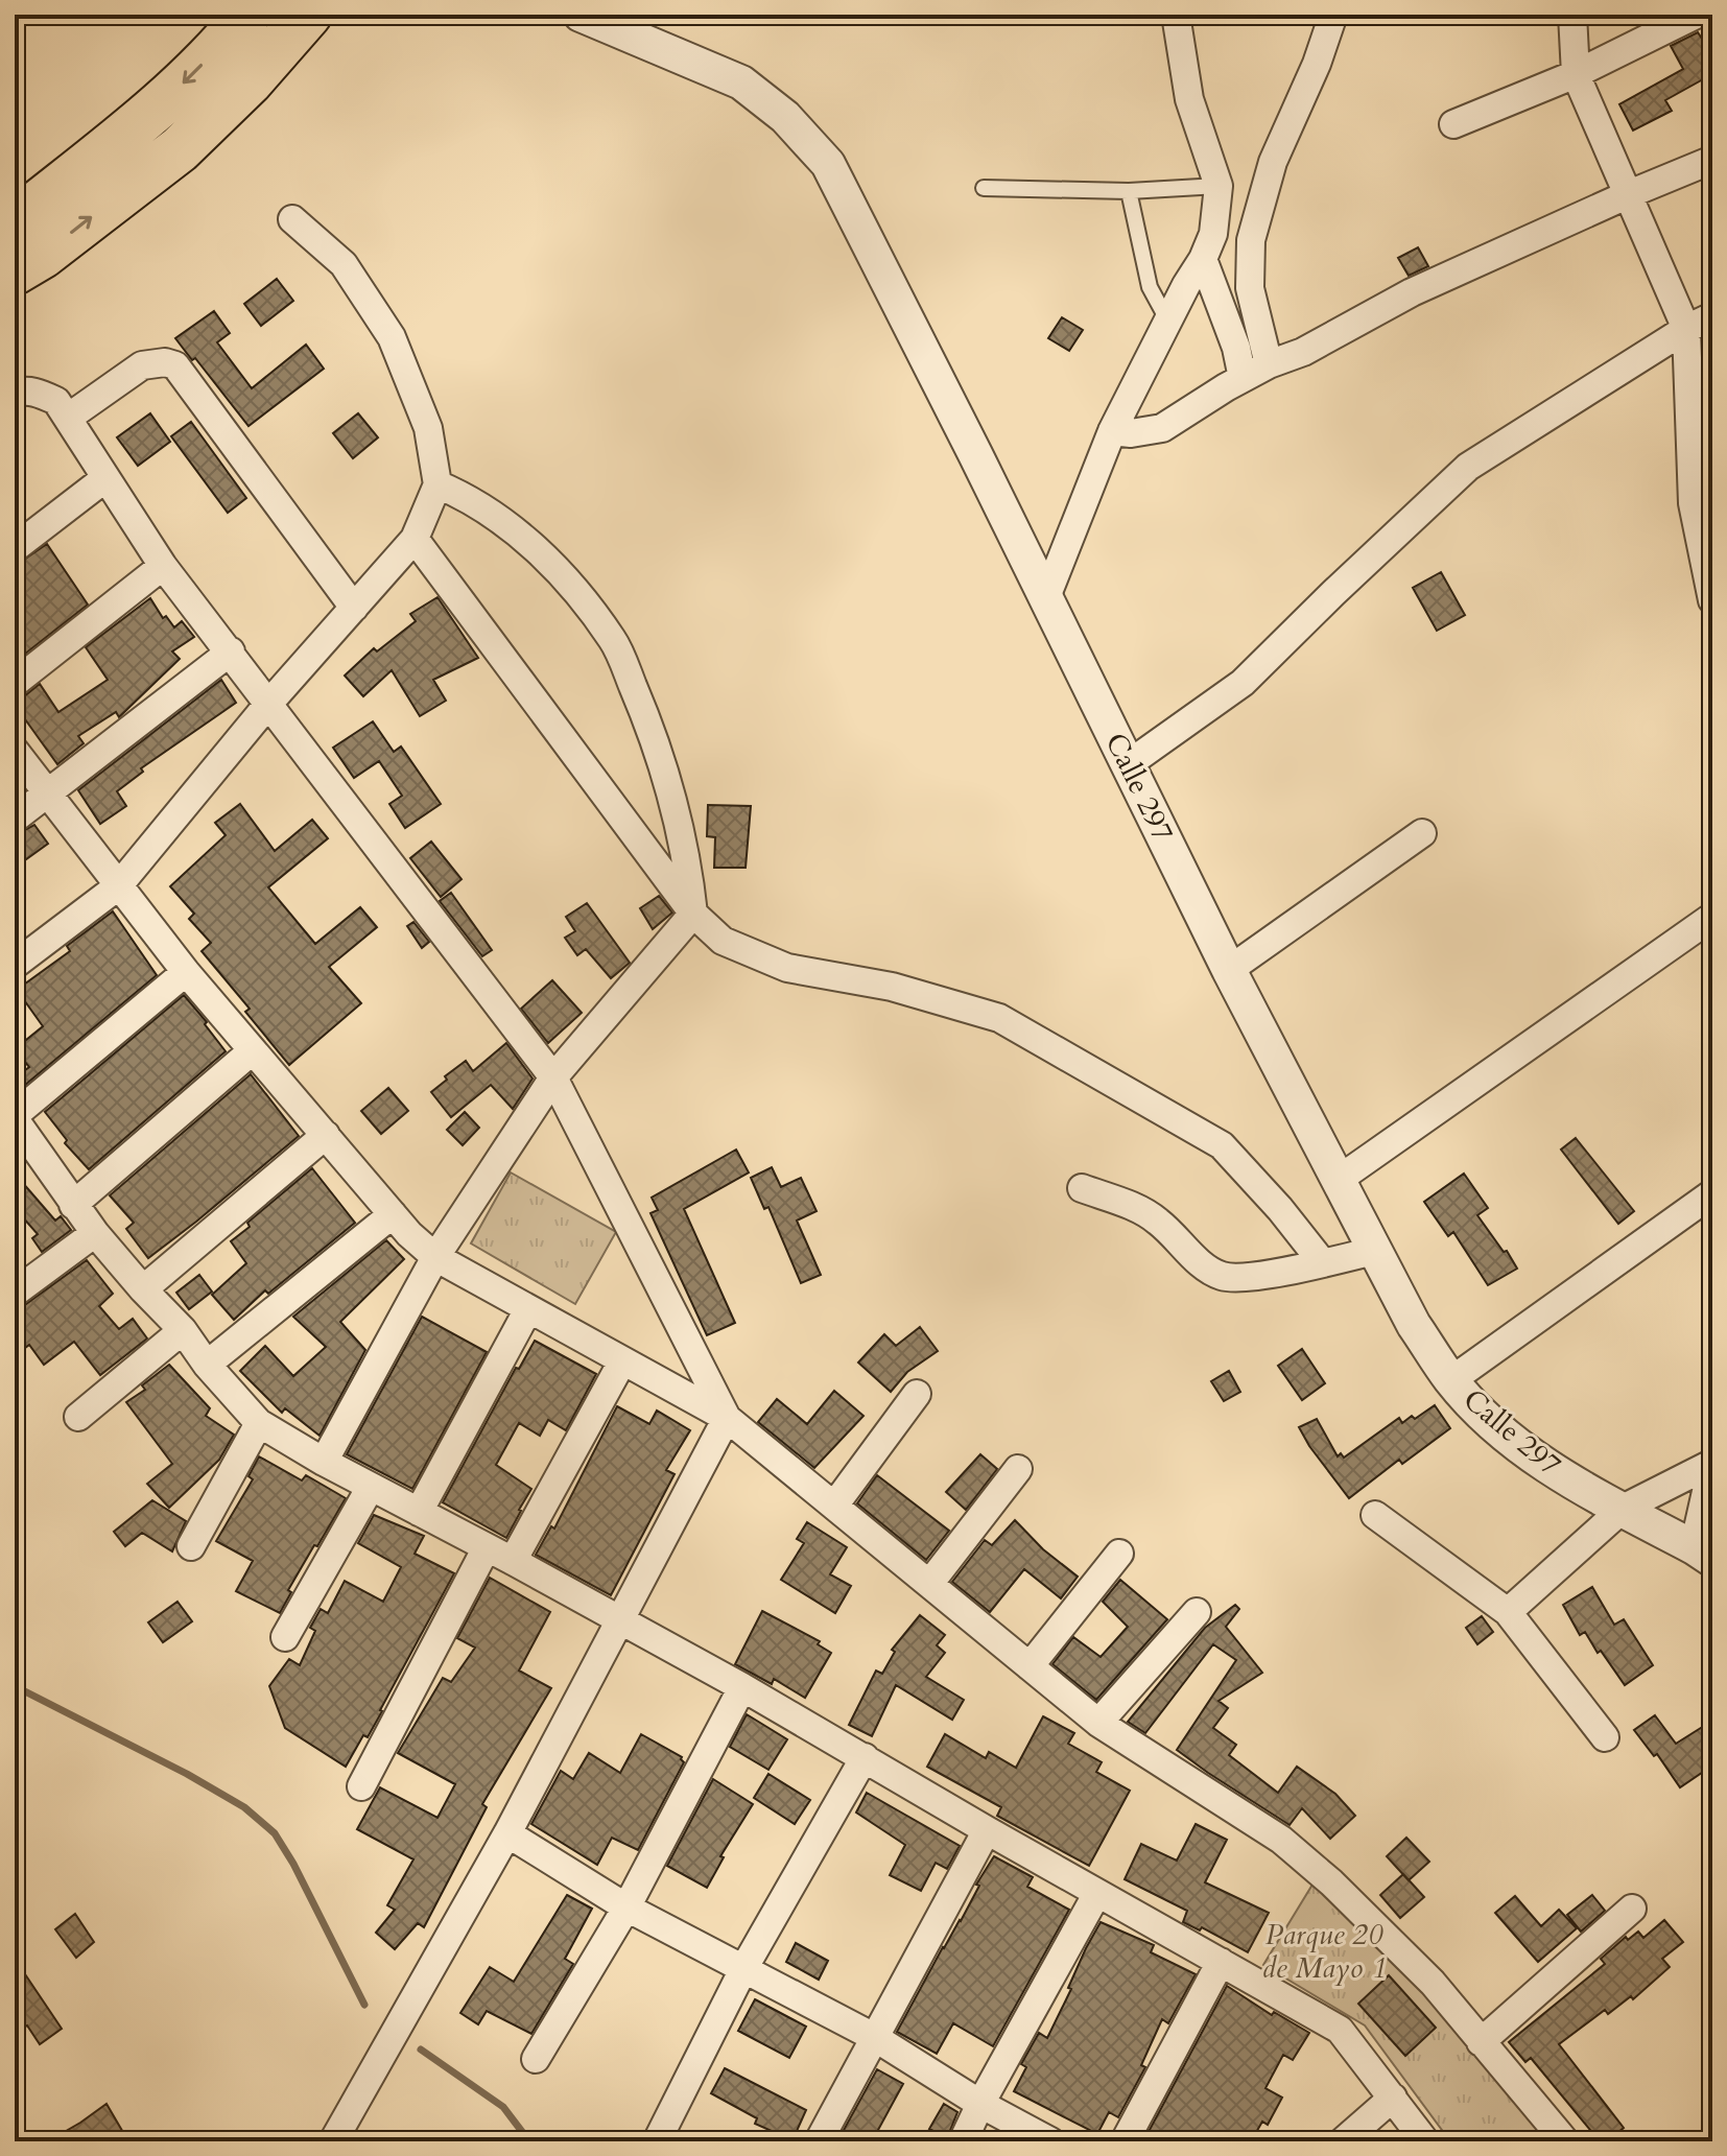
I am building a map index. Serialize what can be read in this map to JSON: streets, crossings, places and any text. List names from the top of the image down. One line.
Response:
{"streets":{"street":["Calle 297"]},"parks":["Parque 20 de Mayo 1"]}
